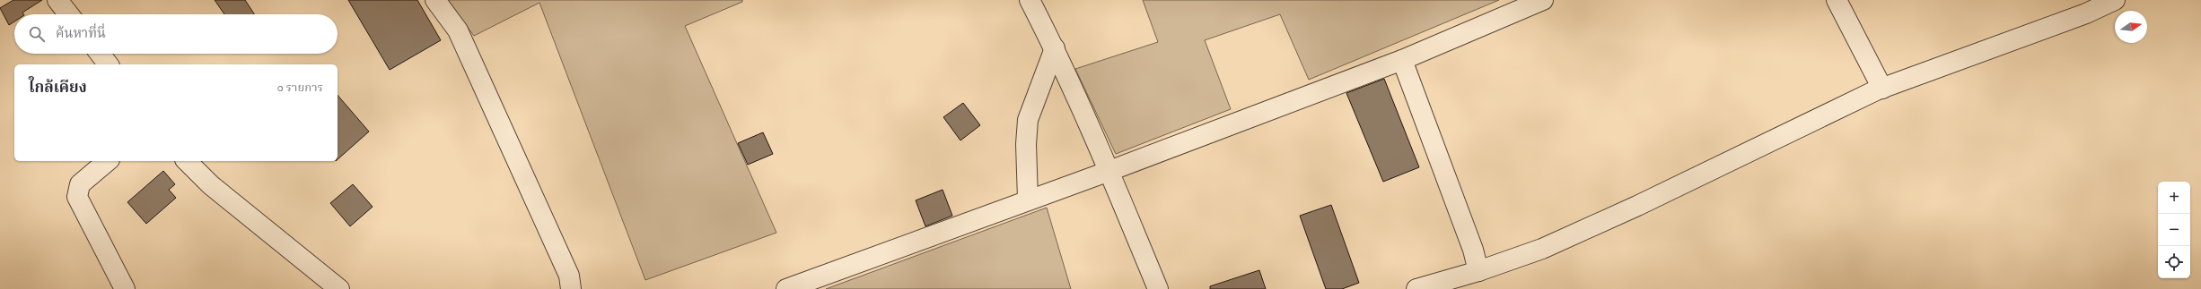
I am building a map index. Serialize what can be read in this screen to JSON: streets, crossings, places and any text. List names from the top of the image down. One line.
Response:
{"north":"right","page":{"search":"ค้นหาที่นี่","heading":["ใกล้เคียง","0 รายการ"],"map_buttons":["+","−"]}}
